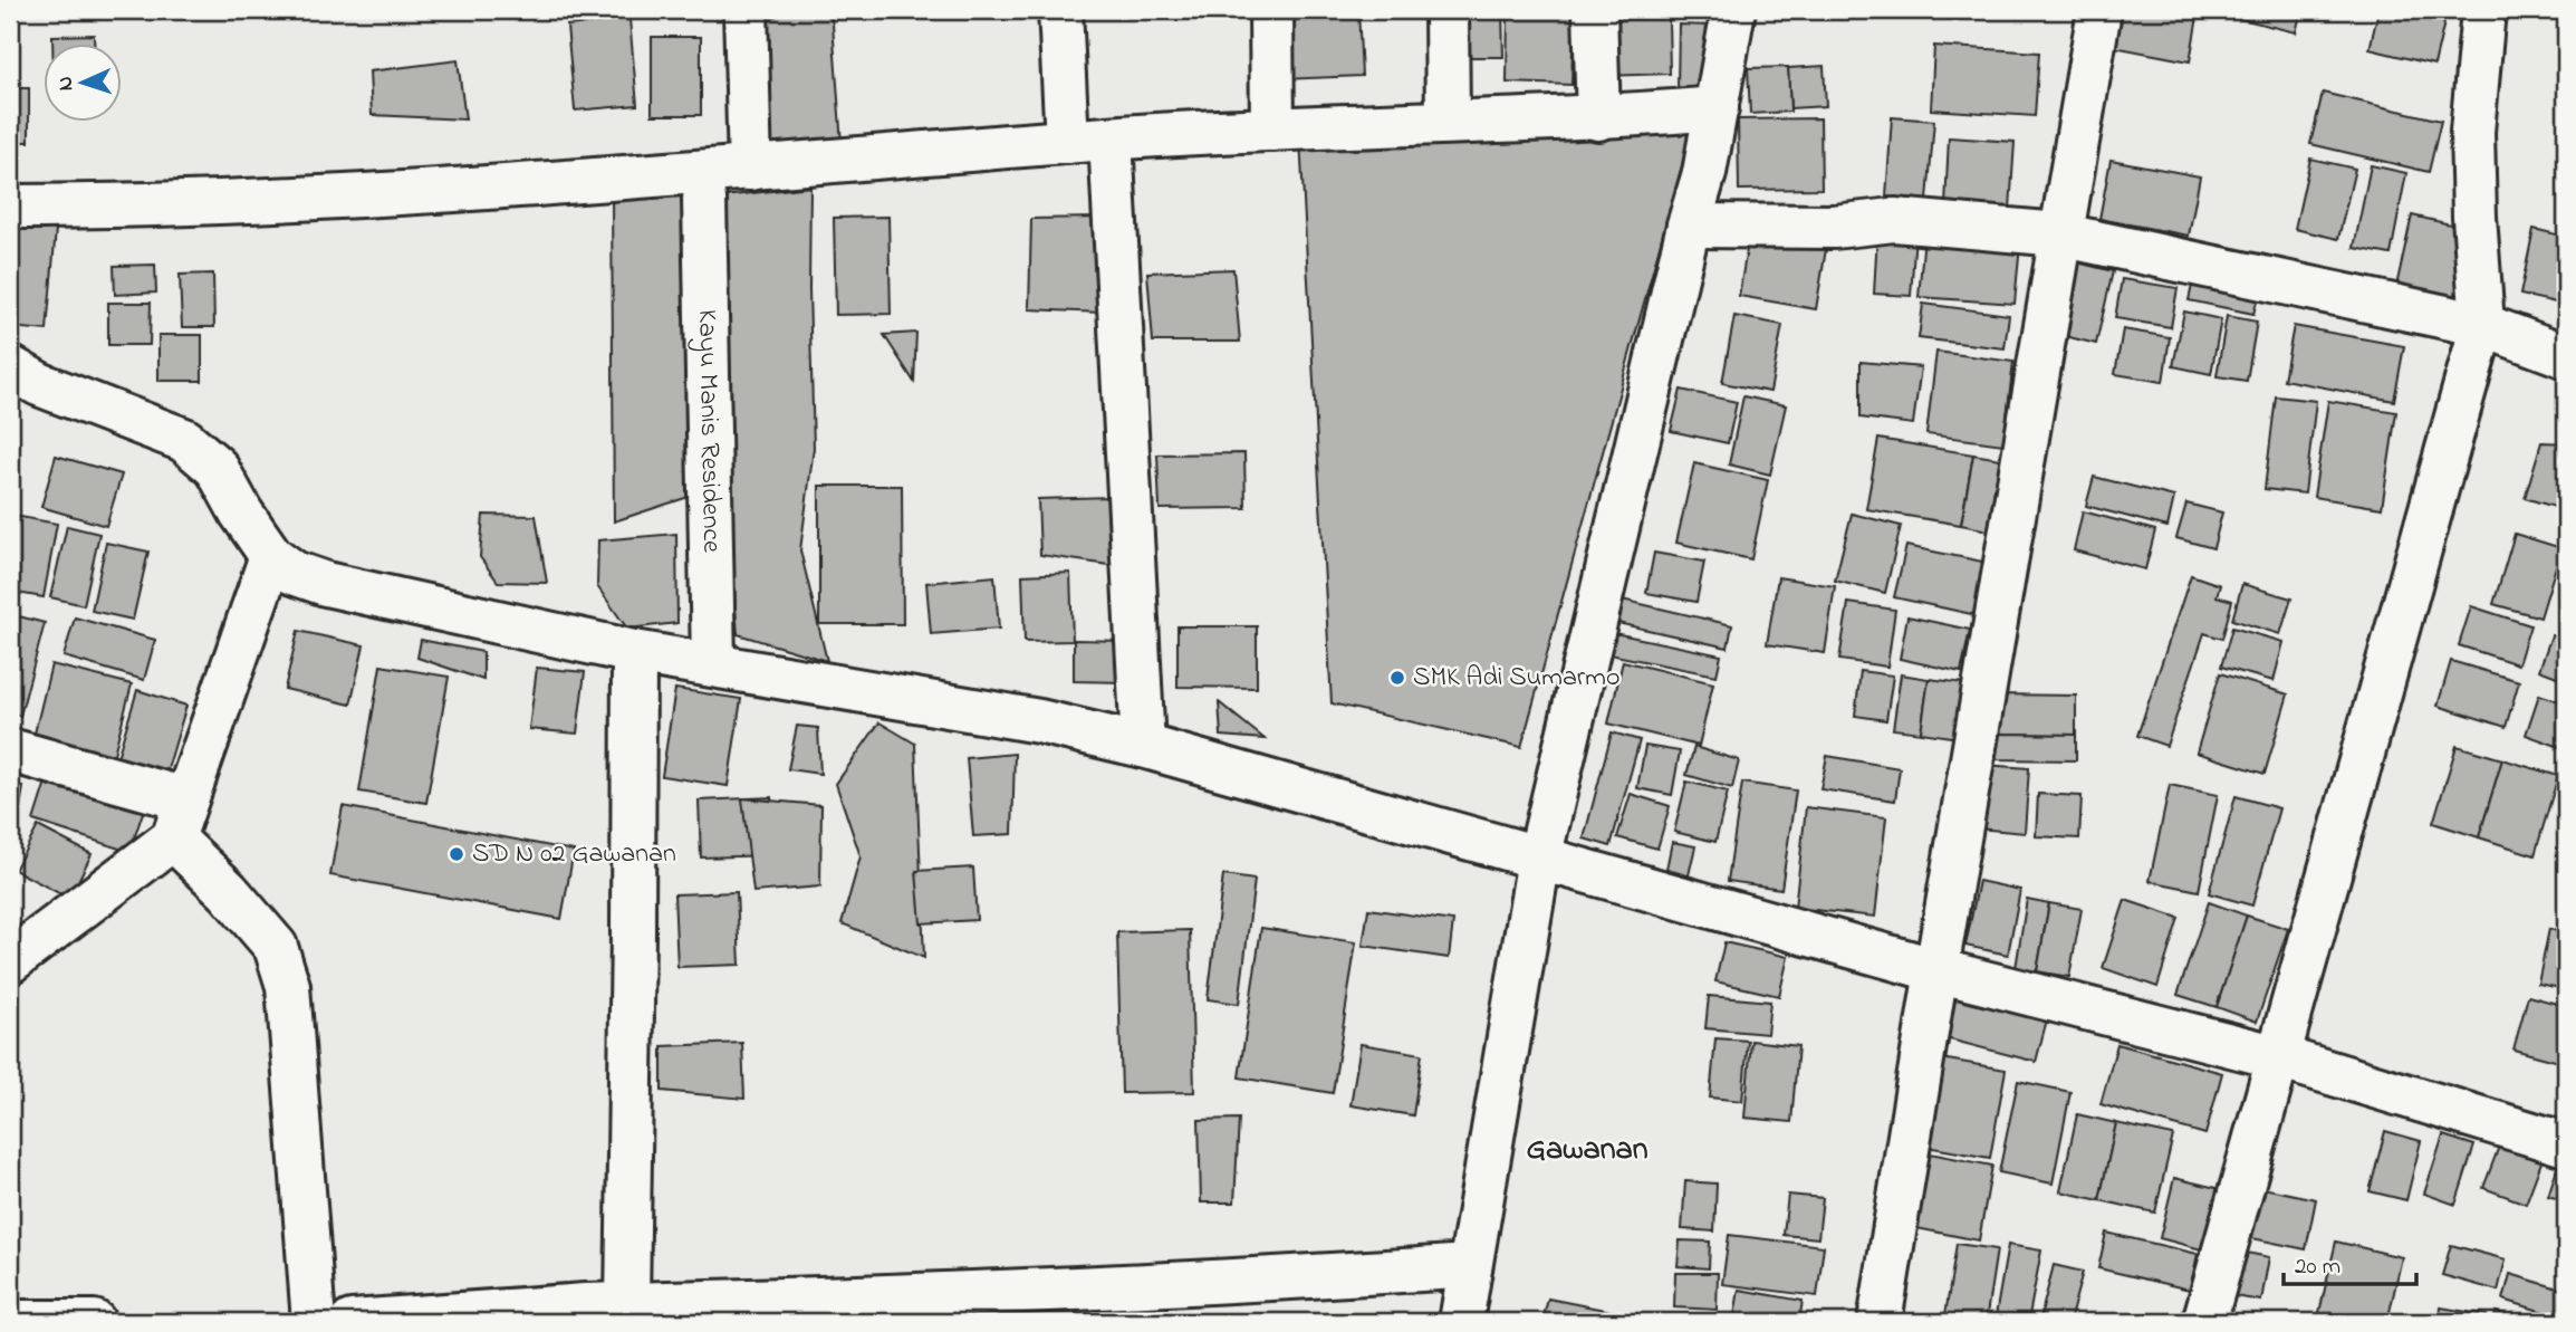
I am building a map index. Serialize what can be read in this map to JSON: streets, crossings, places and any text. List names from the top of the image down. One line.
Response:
{"streets":{"street":["Kayu Manis Residence"]},"districts":["Gawanan"],"places":["SMK Adi Sumarmo","SD N 02 Gawanan"],"scale_bar":"20 m","north":"left"}
